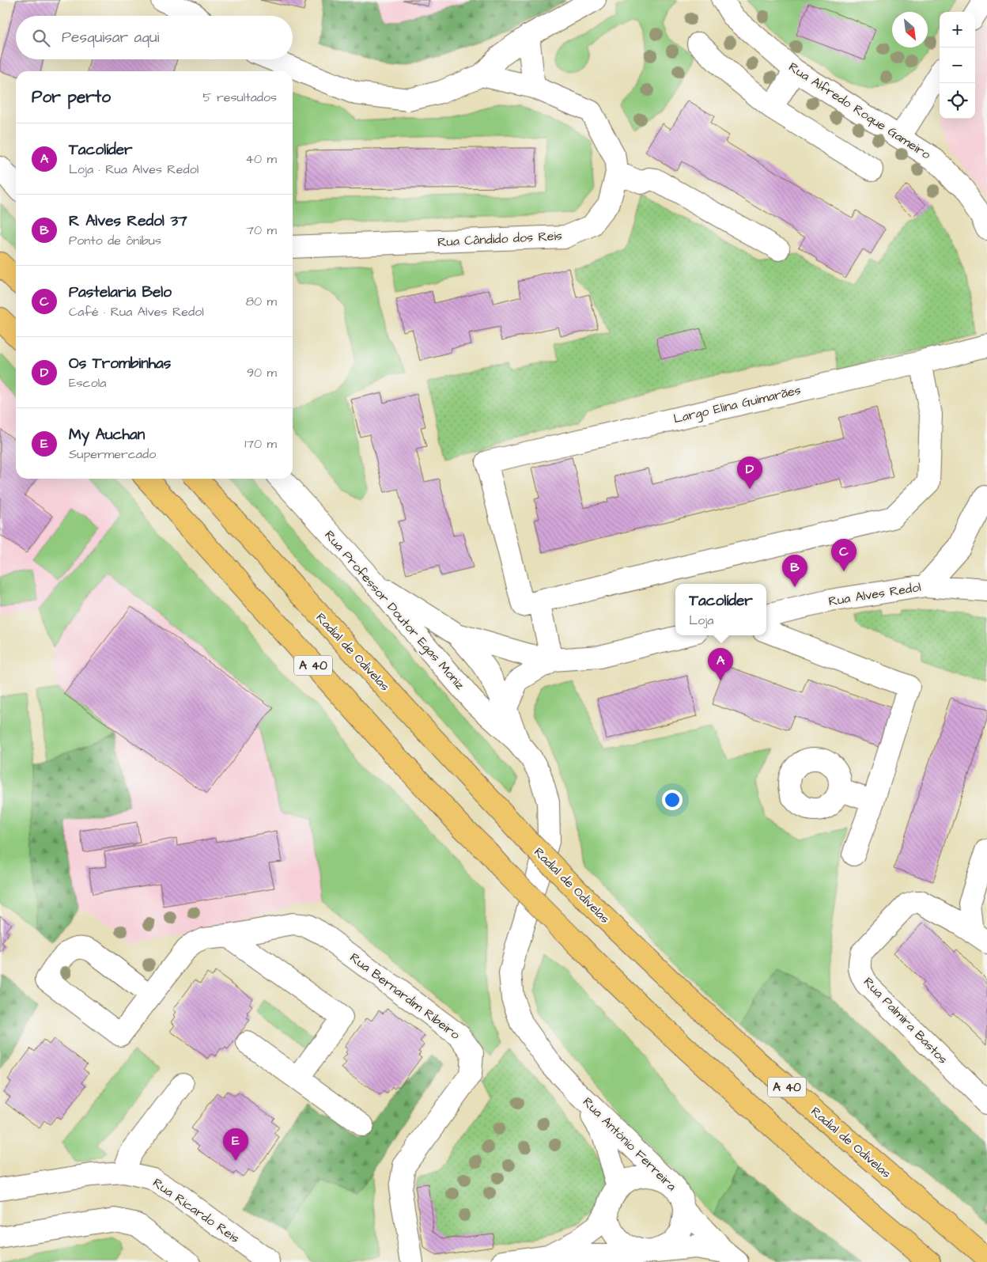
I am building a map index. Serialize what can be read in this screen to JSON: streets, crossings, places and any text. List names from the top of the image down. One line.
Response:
{"streets":{"highway":["Radial de Odivelas","A 40"],"street":["Rua Alfredo Roque Gameiro","Rua Cândido dos Reis","Largo Elina Guimarães","Rua Alves Redol","Rua Professor Doutor Egas Moniz","Rua Bernardim Ribeiro","Rua Palmira Bastos","Rua António Ferreira","Rua Ricardo Reis"]},"crossings":[["Rua Professor Doutor Egas Moniz","Rua António Ferreira"]],"north":"bottom right","page":{"map_buttons":["+","−"],"search":"Pesquisar aqui","heading":["Por perto","5 resultados"],"list":[{"mark":"A","name":"Tacolíder","note":"Loja · Rua Alves Redol","value":"40 m"},{"mark":"B","name":"R Alves Redol 37","note":"Ponto de ônibus","value":"70 m"},{"mark":"C","name":"Pastelaria Belo","note":"Café · Rua Alves Redol","value":"80 m"},{"mark":"D","name":"Os Trombinhas","note":"Escola","value":"90 m"},{"mark":"E","name":"My Auchan","note":"Supermercado","value":"170 m"}],"pins":["D","C","B","A","E"],"popup":["Tacolíder","Loja"]}}
